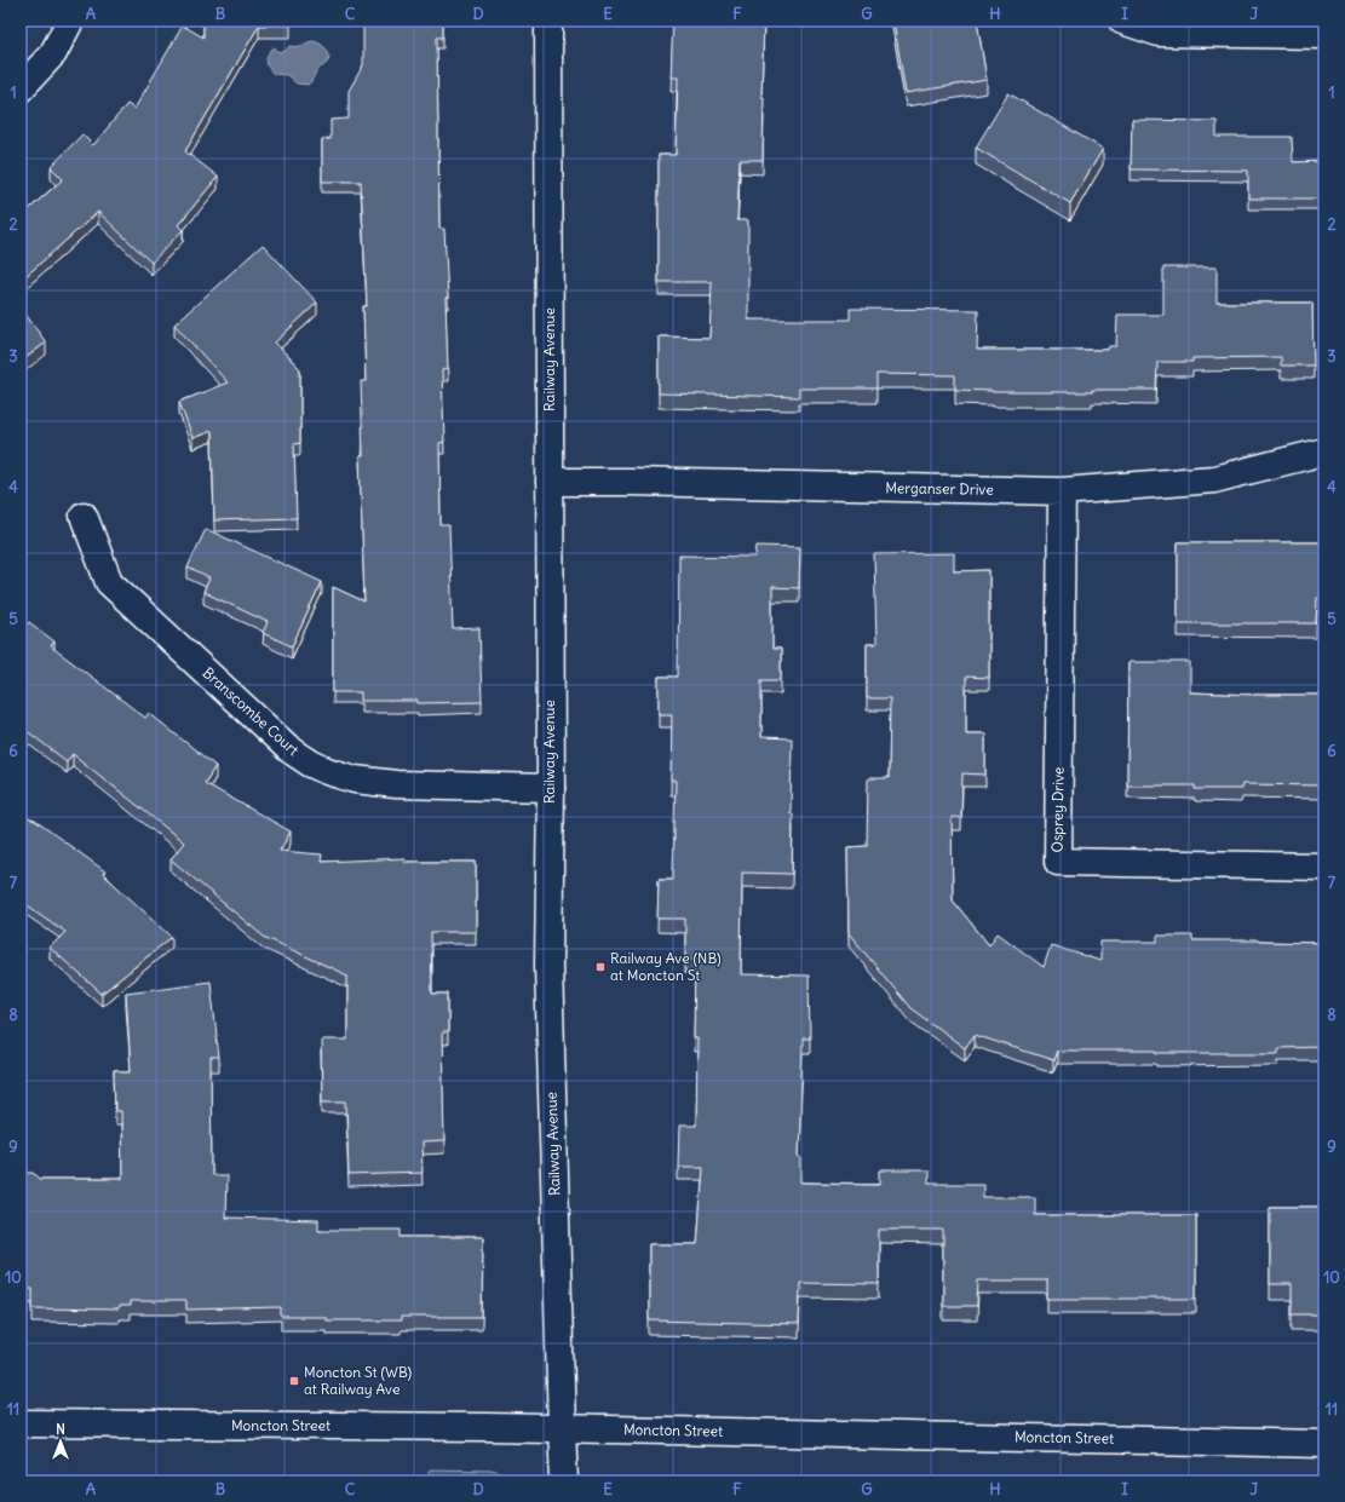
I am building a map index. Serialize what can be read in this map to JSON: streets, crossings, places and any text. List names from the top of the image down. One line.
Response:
{"streets":{"street":["Railway Avenue","Merganser Drive","Branscombe Court","Osprey Drive","Moncton Street"]},"crossings":[["Railway Avenue","Merganser Drive"],["Railway Avenue","Branscombe Court"],["Railway Avenue","Moncton Street"],["Merganser Drive","Osprey Drive"]],"places":{"transit":["Railway Ave (NB) at Moncton St","Moncton St (WB) at Railway Ave"]},"north":"top","grid":{"columns":["A","B","C","D","E","F","G","H","I","J"],"rows":["1","2","3","4","5","6","7","8","9","10","11"]}}
